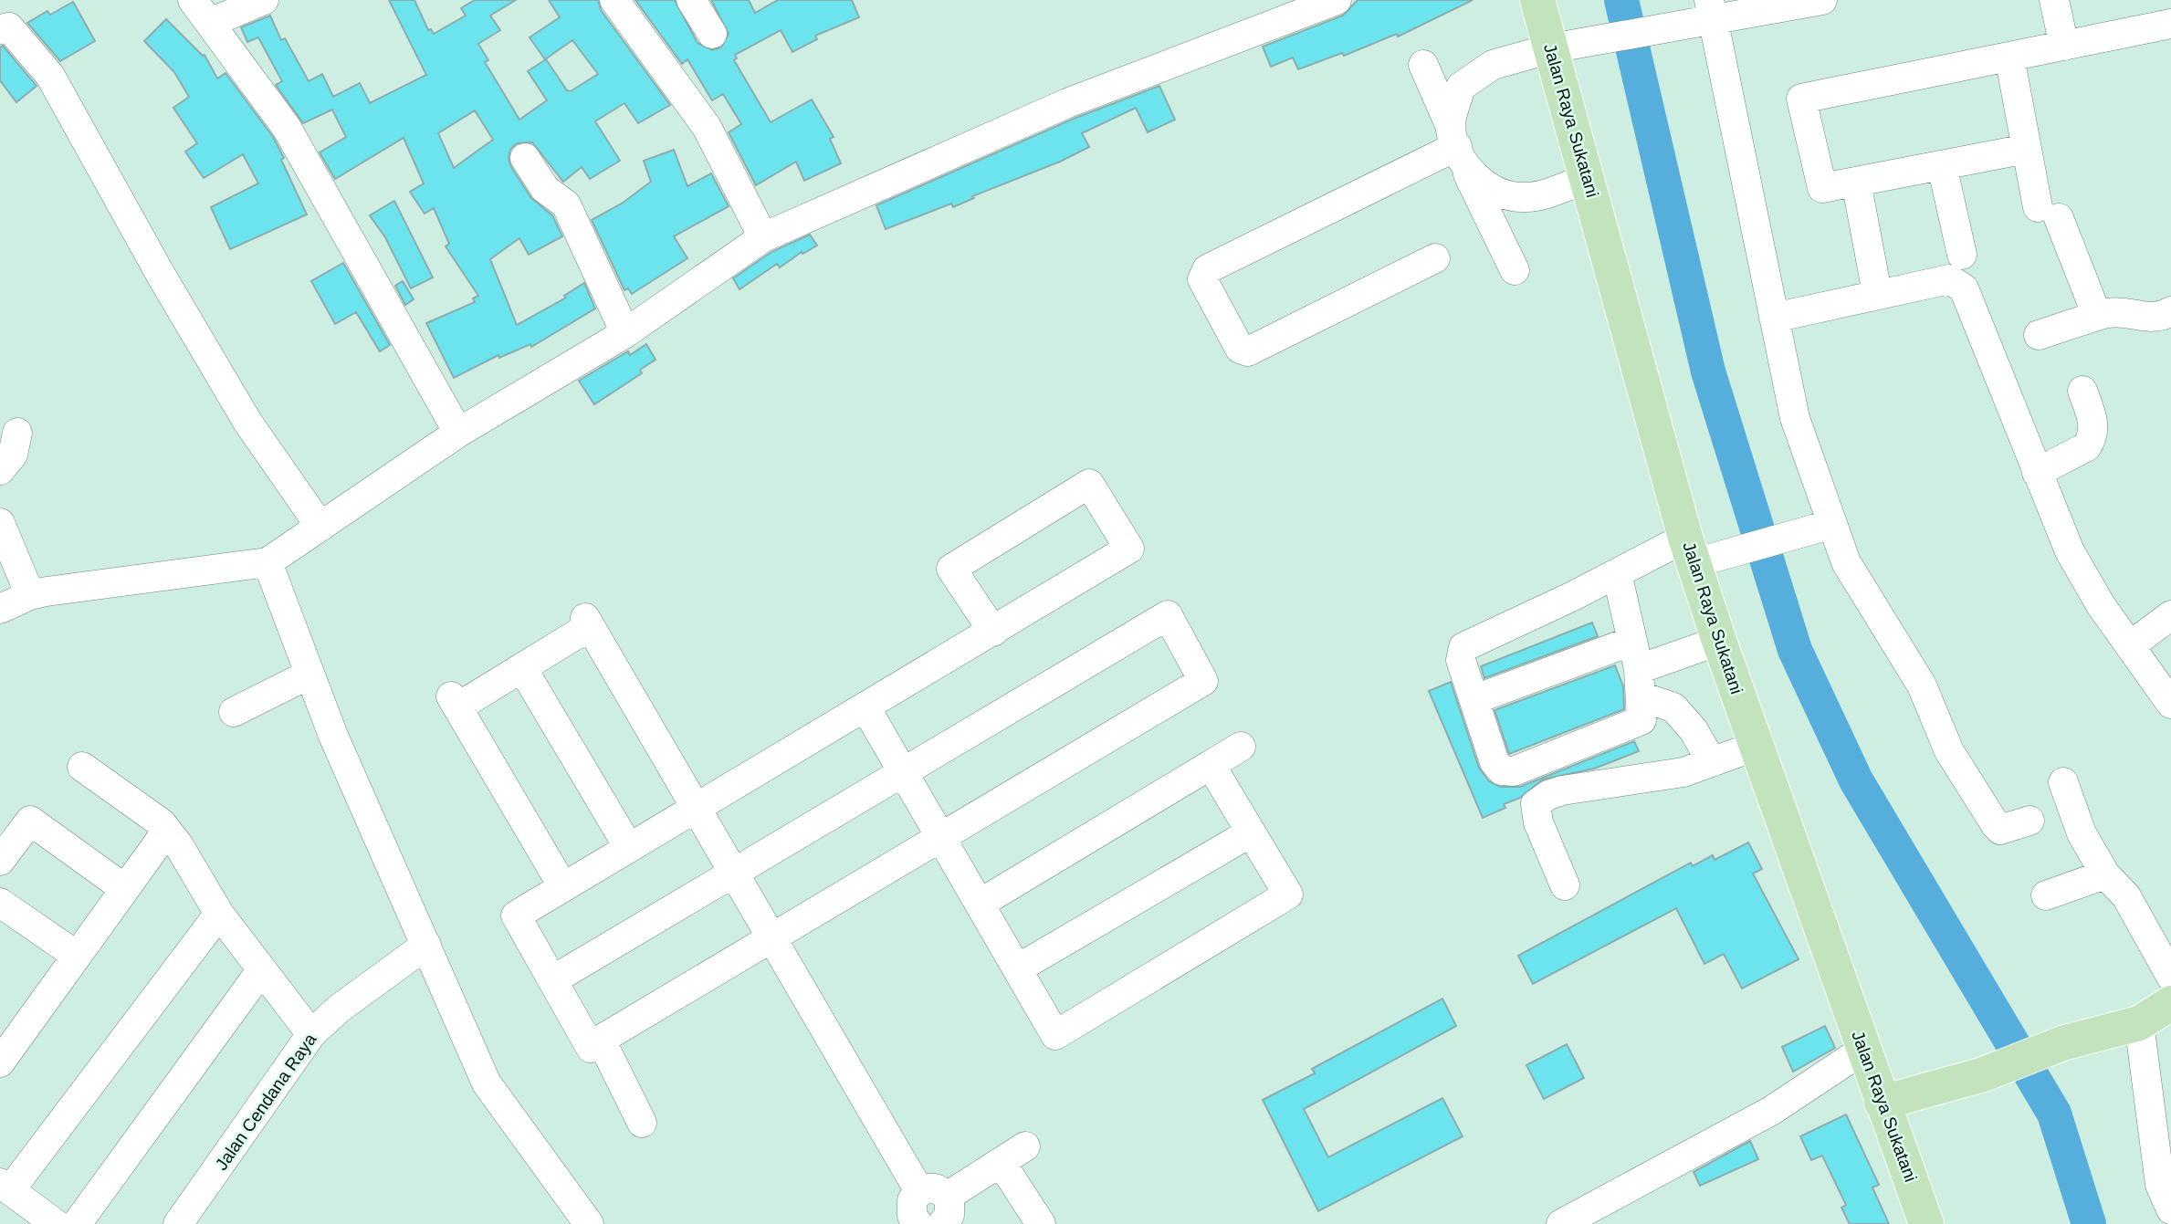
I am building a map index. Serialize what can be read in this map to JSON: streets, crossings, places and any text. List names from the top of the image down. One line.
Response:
{"streets":{"main road":["Jalan Raya Sukatani"],"street":["Jalan Cendana Raya"]}}
